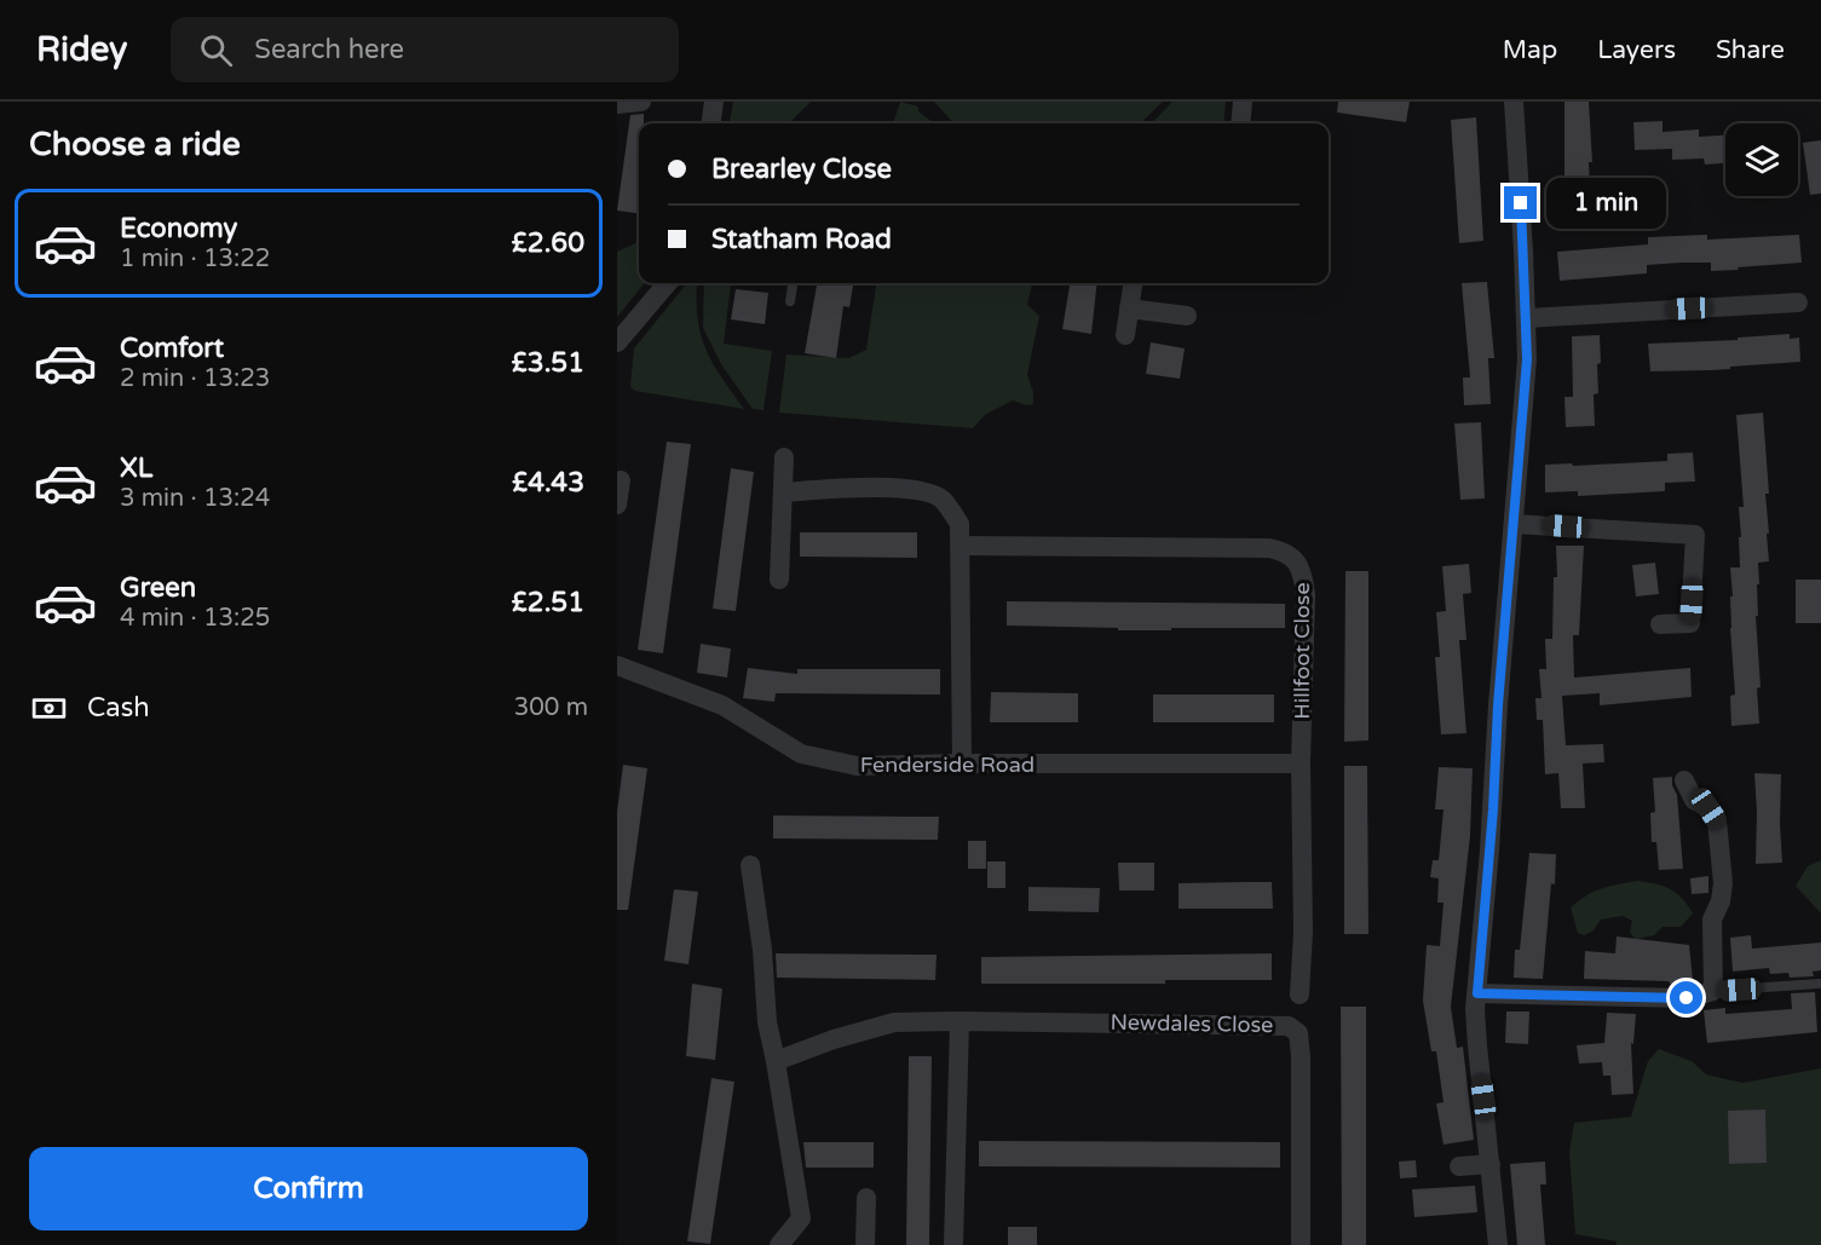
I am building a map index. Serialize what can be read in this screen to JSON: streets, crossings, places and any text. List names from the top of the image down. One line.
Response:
{"streets":{"street":["Hillfoot Close","Fenderside Road","Newdales Close"]},"crossings":[["Hillfoot Close","Fenderside Road"]],"page":{"header":"Ridey","search":"Search here","nav":["Map","Layers","Share"],"heading":"Choose a ride","banner":["Brearley Close","Statham Road"],"bubble":"1 min","list":[{"name":"Economy","note":"1 min · 13:22","value":"£2.60"},{"name":"Comfort","note":"2 min · 13:23","value":"£3.51"},{"name":"XL","note":"3 min · 13:24","value":"£4.43"},{"name":"Green","note":"4 min · 13:25","value":"£2.51"}],"pay":["Cash","300 m"],"buttons":"Confirm"}}
